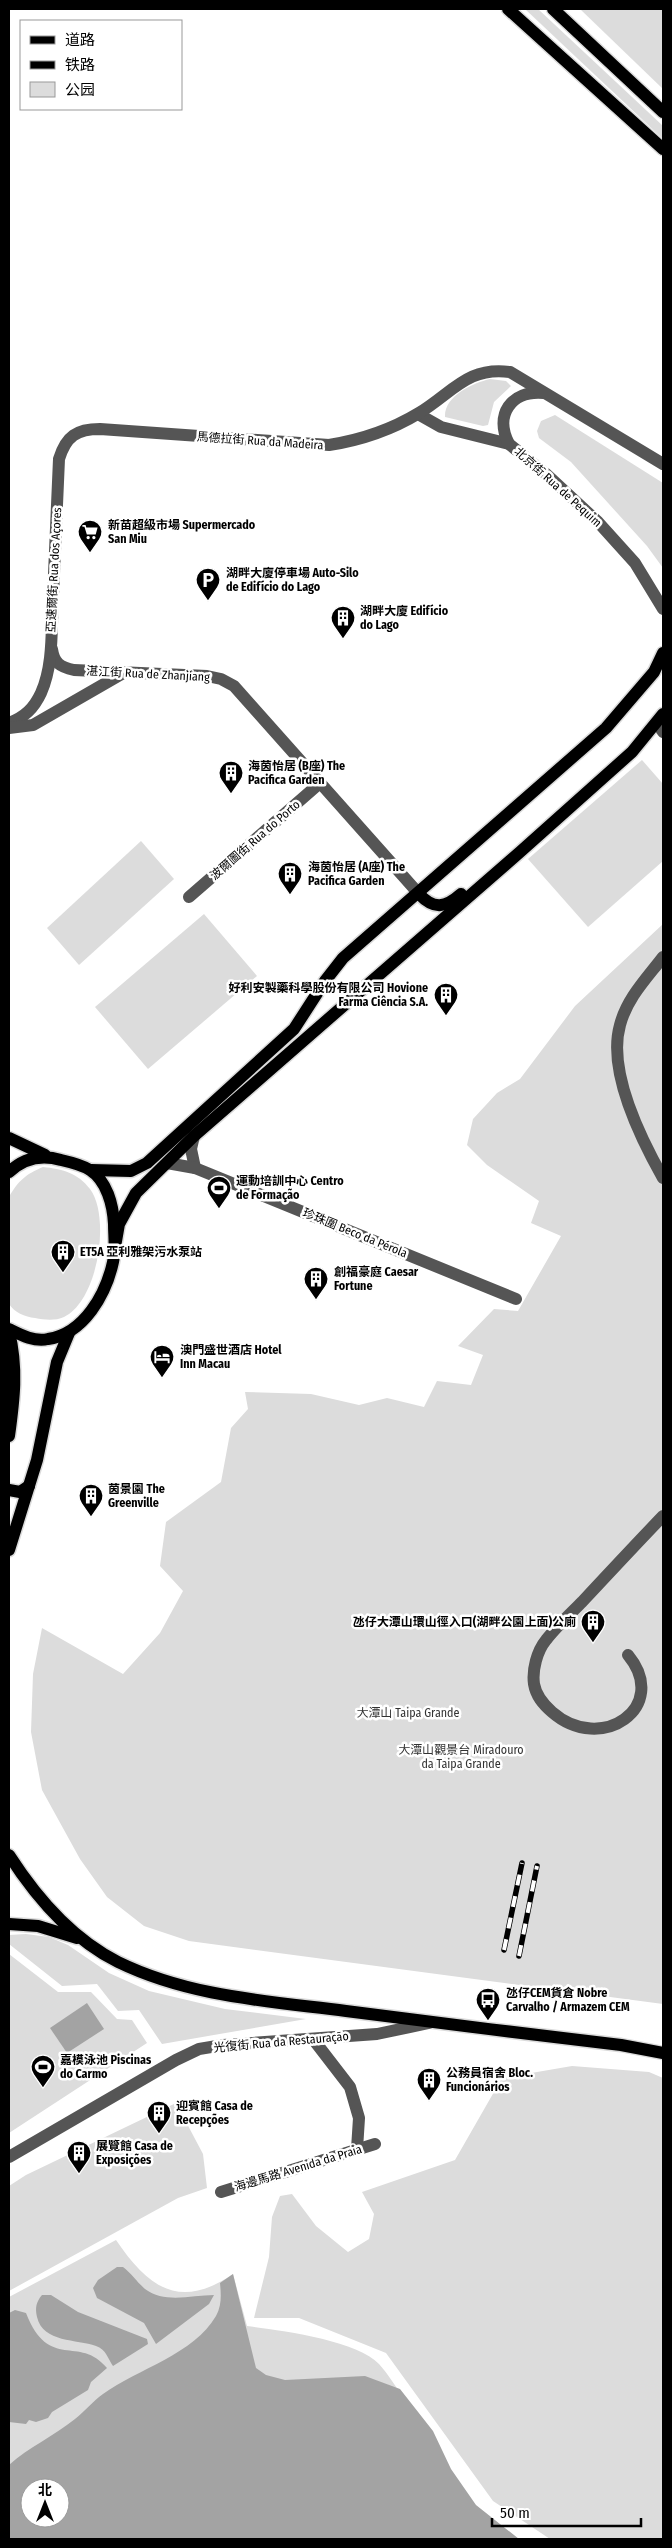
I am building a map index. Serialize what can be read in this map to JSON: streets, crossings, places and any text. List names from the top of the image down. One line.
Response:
{"streets":{"street":["馬德拉街 Rua da Madeira","北京街 Rua de Pequim","亞速爾街 Rua dos Açores","湛江街 Rua de Zhanjiang","波爾圖街 Rua do Porto","珍珠圍 Beco da Pérola","光復街 Rua da Restauração","海邊馬路 Avenida da Praia"]},"crossings":[["馬德拉街 Rua da Madeira","北京街 Rua de Pequim"],["馬德拉街 Rua da Madeira","亞速爾街 Rua dos Açores"],["亞速爾街 Rua dos Açores","湛江街 Rua de Zhanjiang"],["湛江街 Rua de Zhanjiang","波爾圖街 Rua do Porto"]],"parks":["大潭山 Taipa Grande","大潭山觀景台 Miradouro da Taipa Grande"],"places":{"supermarket":["新苗超級市場 Supermercado San Miu"],"parking":["湖畔大廈停車場 Auto-Silo de Edifício do Lago"],"building":["湖畔大廈 Edifício do Lago","海茵怡居 (B座) The Pacifica Garden","海茵怡居 (A座) The Pacifica Garden","好利安製藥科學股份有限公司 Hovione Farma Ciência S.A.","ET5A 亞利雅架污水泵站","創福豪庭 Caesar Fortune","茵景園 The Greenville","氹仔大潭山環山徑入口(湖畔公園上面)公廁","公務員宿舍 Bloc. Funcionários","迎賓館 Casa de Recepções","展覽館 Casa de Exposições"],"sports":["運動培訓中心 Centro de Formação","嘉模泳池 Piscinas do Carmo"],"hotel":["澳門盛世酒店 Hotel Inn Macau"],"bus stop":["氹仔CEM貨倉 Nobre Carvalho / Armazem CEM"]},"legend":["道路","铁路","公园"],"scale_bar":"50 m","north":"top"}
